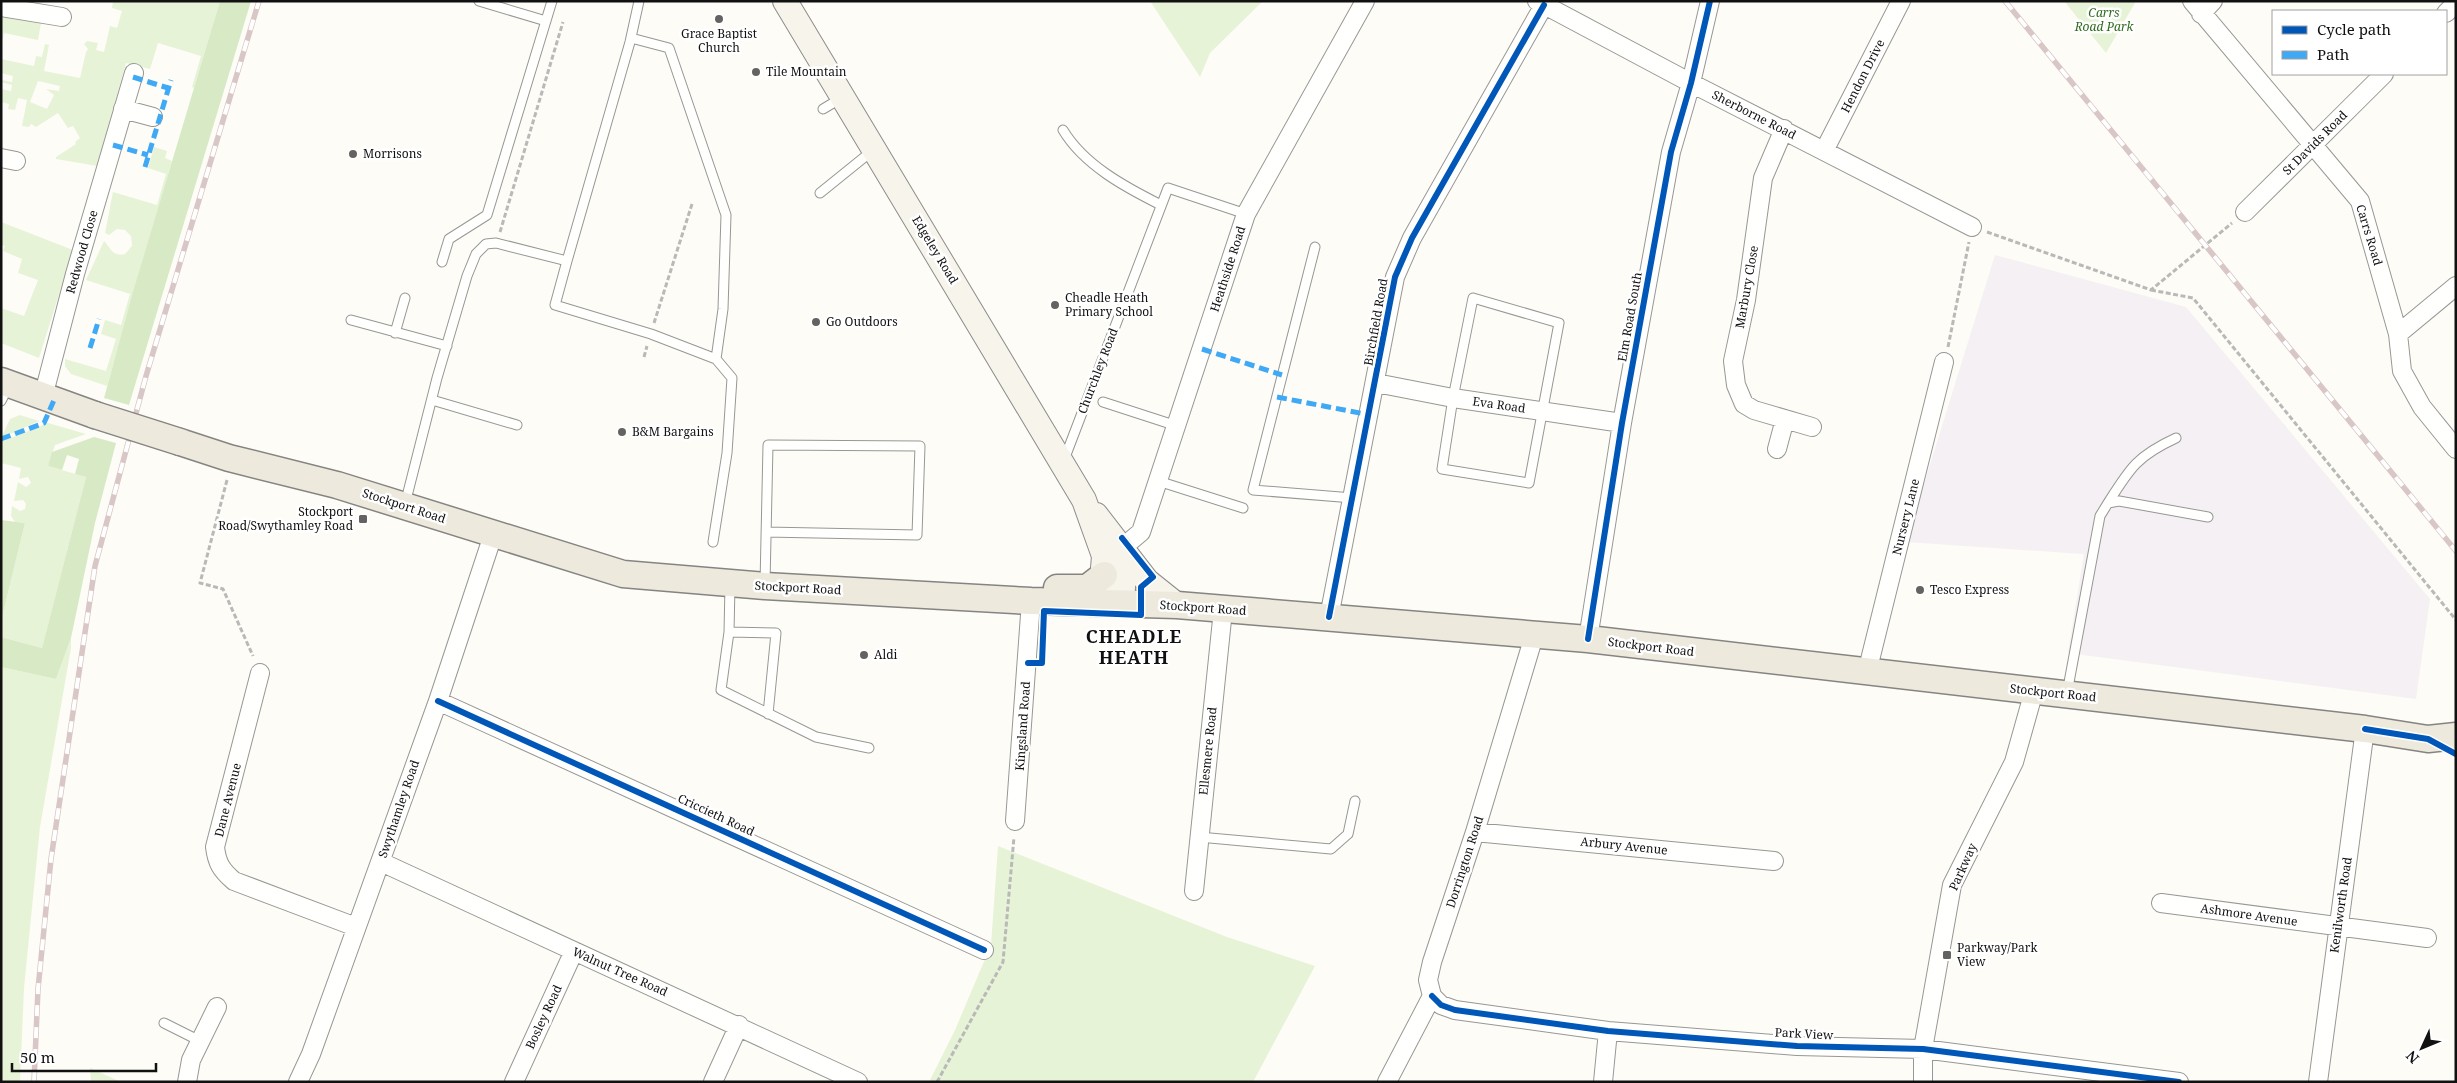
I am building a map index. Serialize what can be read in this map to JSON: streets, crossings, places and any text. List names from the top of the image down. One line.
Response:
{"streets":{"main road":["Edgeley Road","Stockport Road"],"street":["Hendon Drive","Sherborne Road","St Davids Road","Carrs Road","Redwood Close","Heathside Road","Marbury Close","Elm Road South","Birchfield Road","Eva Road","Nursery Lane","Kingsland Road","Ellesmere Road","Dane Avenue","Swythamley Road","Criccieth Road","Arbury Avenue","Dorrington Road","Parkway","Kenilworth Road","Ashmore Avenue","Walnut Tree Road","Bosley Road","Park View"],"lane":["Churchley Road"]},"crossings":[["Hendon Drive","Sherborne Road"],["Sherborne Road","Marbury Close"],["Sherborne Road","Elm Road South"],["Sherborne Road","Birchfield Road"],["St Davids Road","Carrs Road"],["Edgeley Road","Heathside Road"],["Edgeley Road","Churchley Road"],["Edgeley Road","Stockport Road"],["Redwood Close","Stockport Road"],["Heathside Road","Churchley Road"],["Elm Road South","Eva Road"],["Elm Road South","Stockport Road"],["Birchfield Road","Eva Road"],["Birchfield Road","Stockport Road"],["Stockport Road","Nursery Lane"],["Stockport Road","Kingsland Road"],["Stockport Road","Ellesmere Road"],["Stockport Road","Swythamley Road"],["Stockport Road","Dorrington Road"],["Stockport Road","Parkway"],["Stockport Road","Kenilworth Road"],["Dane Avenue","Swythamley Road"],["Swythamley Road","Criccieth Road"],["Swythamley Road","Walnut Tree Road"],["Arbury Avenue","Dorrington Road"],["Dorrington Road","Park View"],["Parkway","Park View"],["Kenilworth Road","Ashmore Avenue"],["Walnut Tree Road","Bosley Road"]],"districts":["CHEADLE HEATH"],"parks":["Carrs Road Park"],"places":{"other":["Grace Baptist Church","Tile Mountain","Morrisons","Cheadle Heath Primary School","Go Outdoors","B&M Bargains","Tesco Express","Aldi"],"transit":["Stockport Road/Swythamley Road","Parkway/Park View"]},"legend":["Cycle path","Path"],"scale_bar":"50 m","north":"bottom left"}
